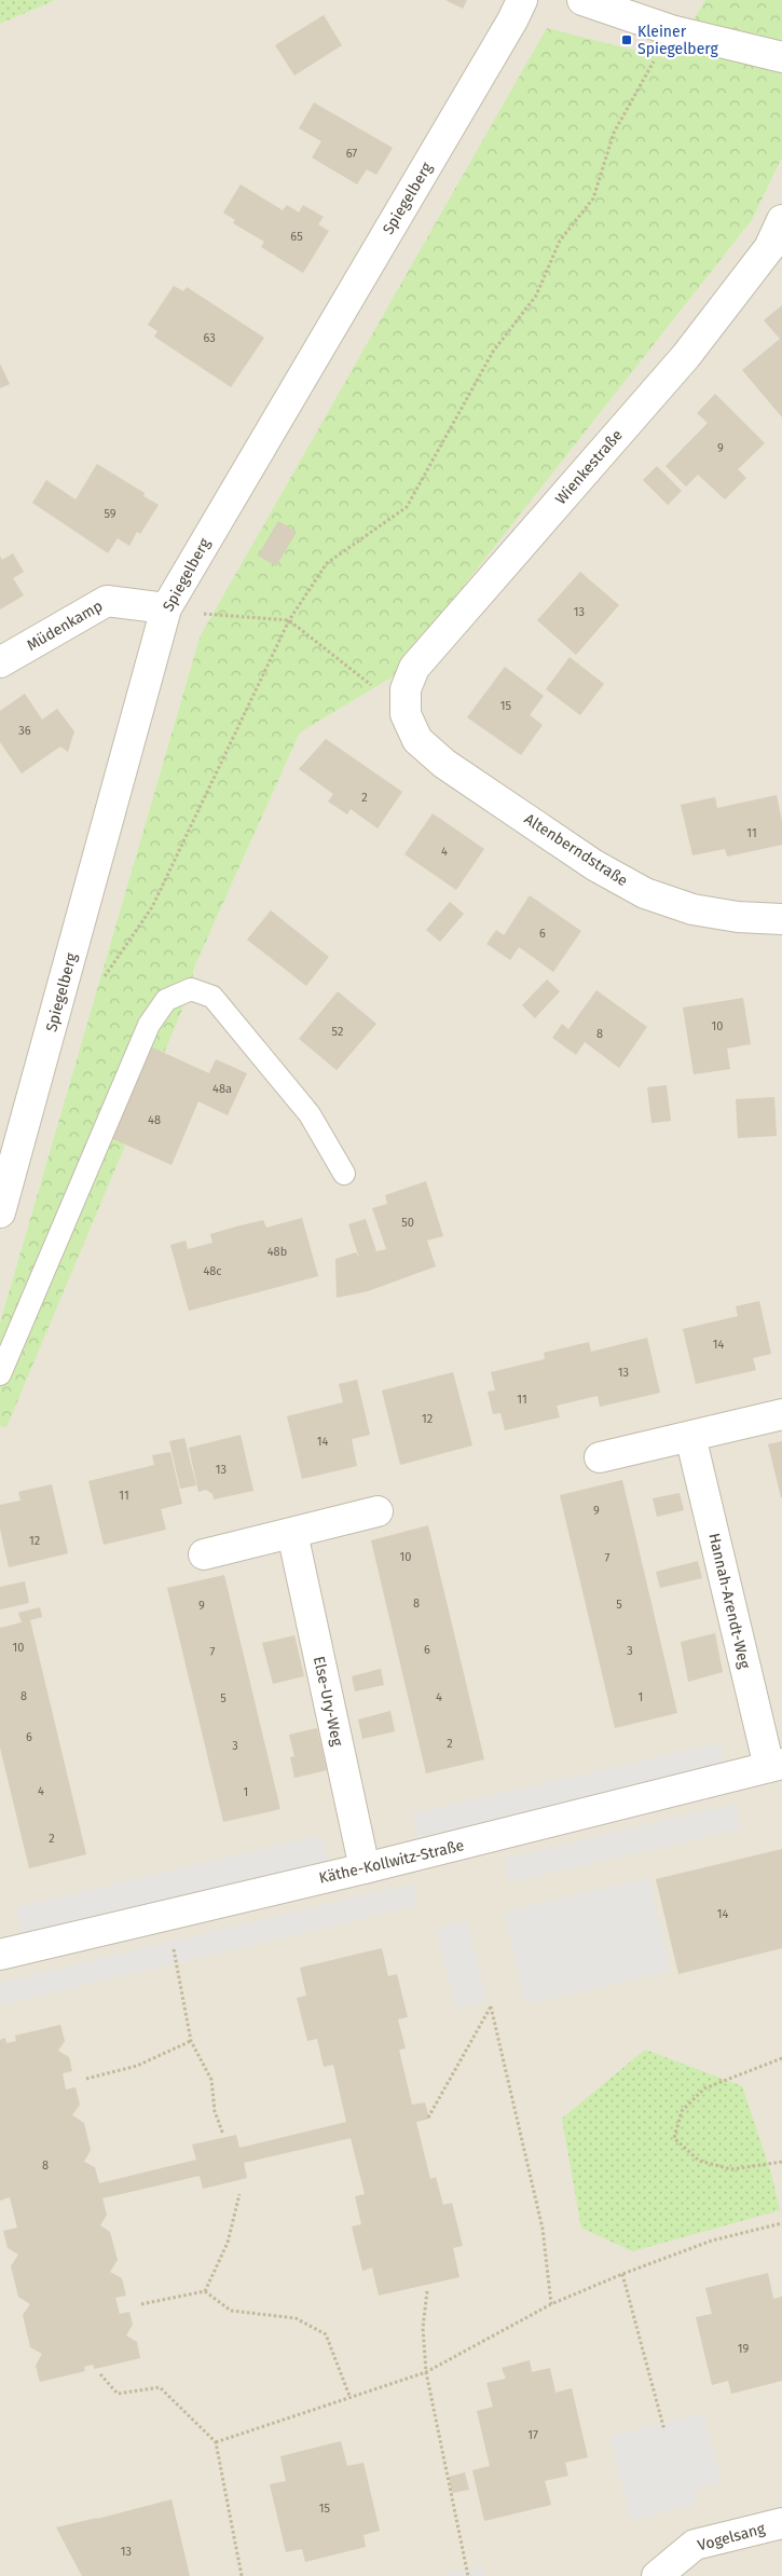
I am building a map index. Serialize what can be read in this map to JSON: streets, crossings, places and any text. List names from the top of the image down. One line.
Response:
{"streets":{"street":["Spiegelberg","Wienkestraße","Müdenkamp","Altenberndstraße","Hannah-Arendt-Weg","Else-Ury-Weg","Käthe-Kollwitz-Straße","Vogelsang"]},"crossings":[["Spiegelberg","Müdenkamp"],["Wienkestraße","Altenberndstraße"],["Hannah-Arendt-Weg","Käthe-Kollwitz-Straße"],["Else-Ury-Weg","Käthe-Kollwitz-Straße"]],"places":{"transit":["Kleiner Spiegelberg"]},"house_numbers":["67","65","63","9","59","13","15","36","2","11","4","6","10","52","8","48a","48","50","48b","48c","14","13","11","12","14","13","11","9","12","10","7","8","5","9","10","6","3","7","8","4","1","5","6","2","3","4","1","2","14","8","19","17","15","13"]}
